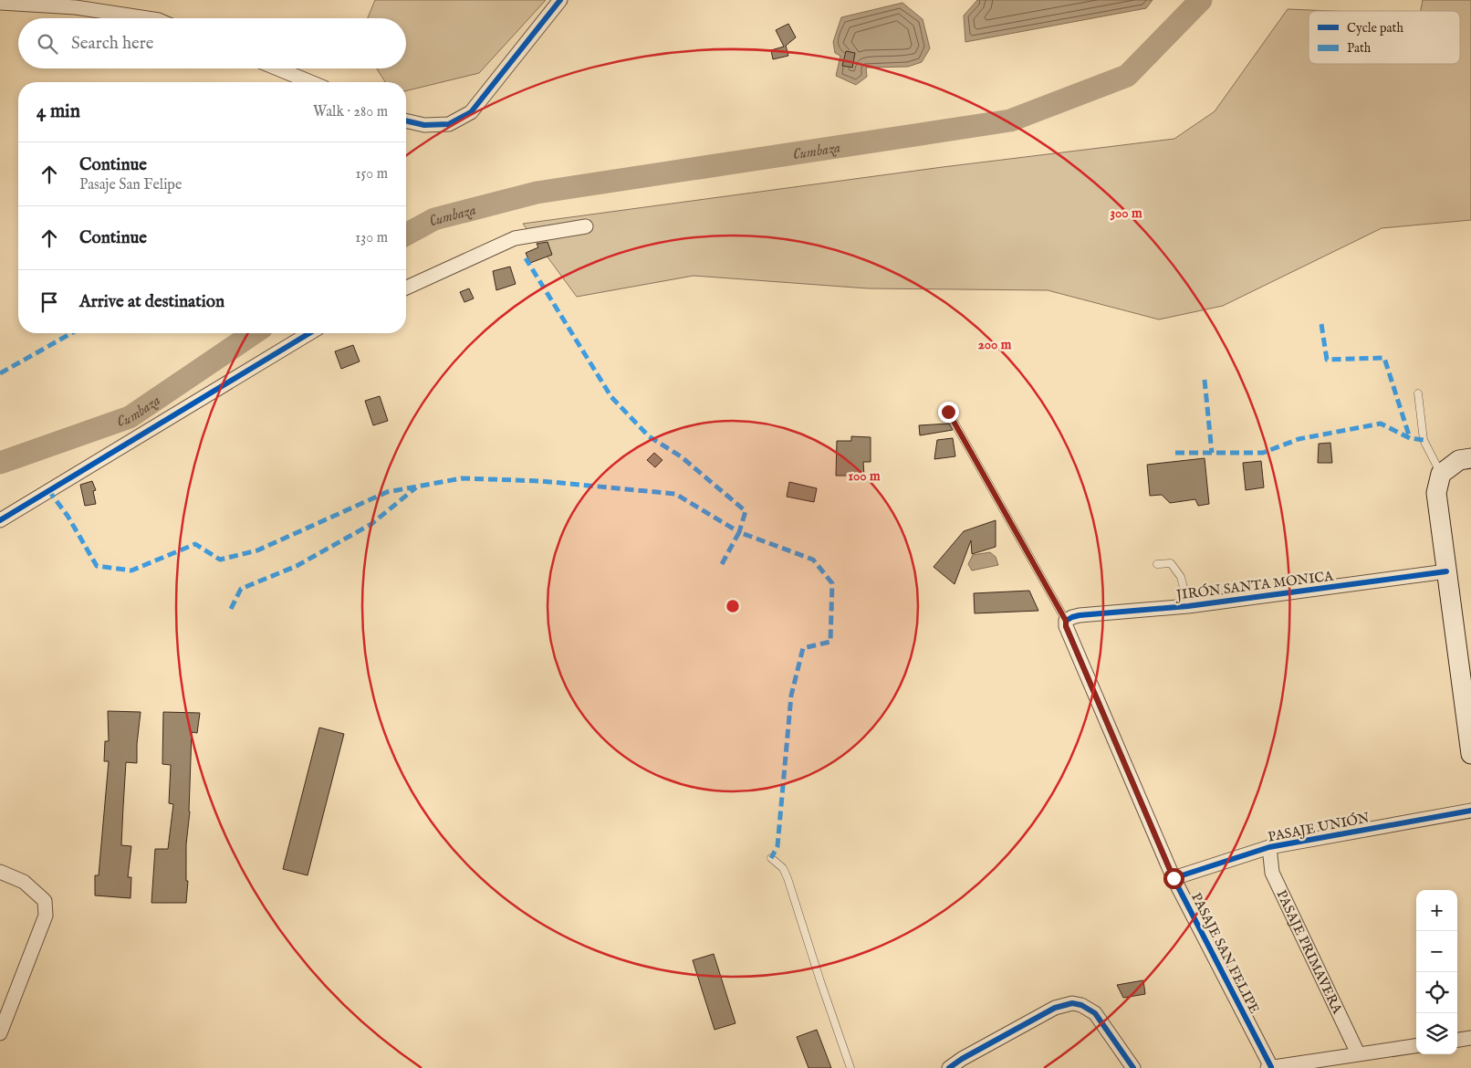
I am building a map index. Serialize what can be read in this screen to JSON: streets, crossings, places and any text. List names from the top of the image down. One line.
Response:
{"streets":{"street":["JIRÓN SANTA MONICA","PASAJE UNIÓN","PASAJE PRIMAVERA","PASAJE SAN FELIPE"]},"crossings":[["JIRÓN SANTA MONICA","PASAJE SAN FELIPE"],["PASAJE UNIÓN","PASAJE PRIMAVERA"],["PASAJE UNIÓN","PASAJE SAN FELIPE"]],"water":["Cumbaza"],"legend":["Cycle path","Path"],"page":{"search":"Search here","heading":["4 min","Walk · 280 m"],"list":[["Continue","Pasaje San Felipe","150 m"],["Continue","130 m"],"Arrive at destination"],"map_buttons":["+","−"]},"rings":["300 m","200 m","100 m"]}
